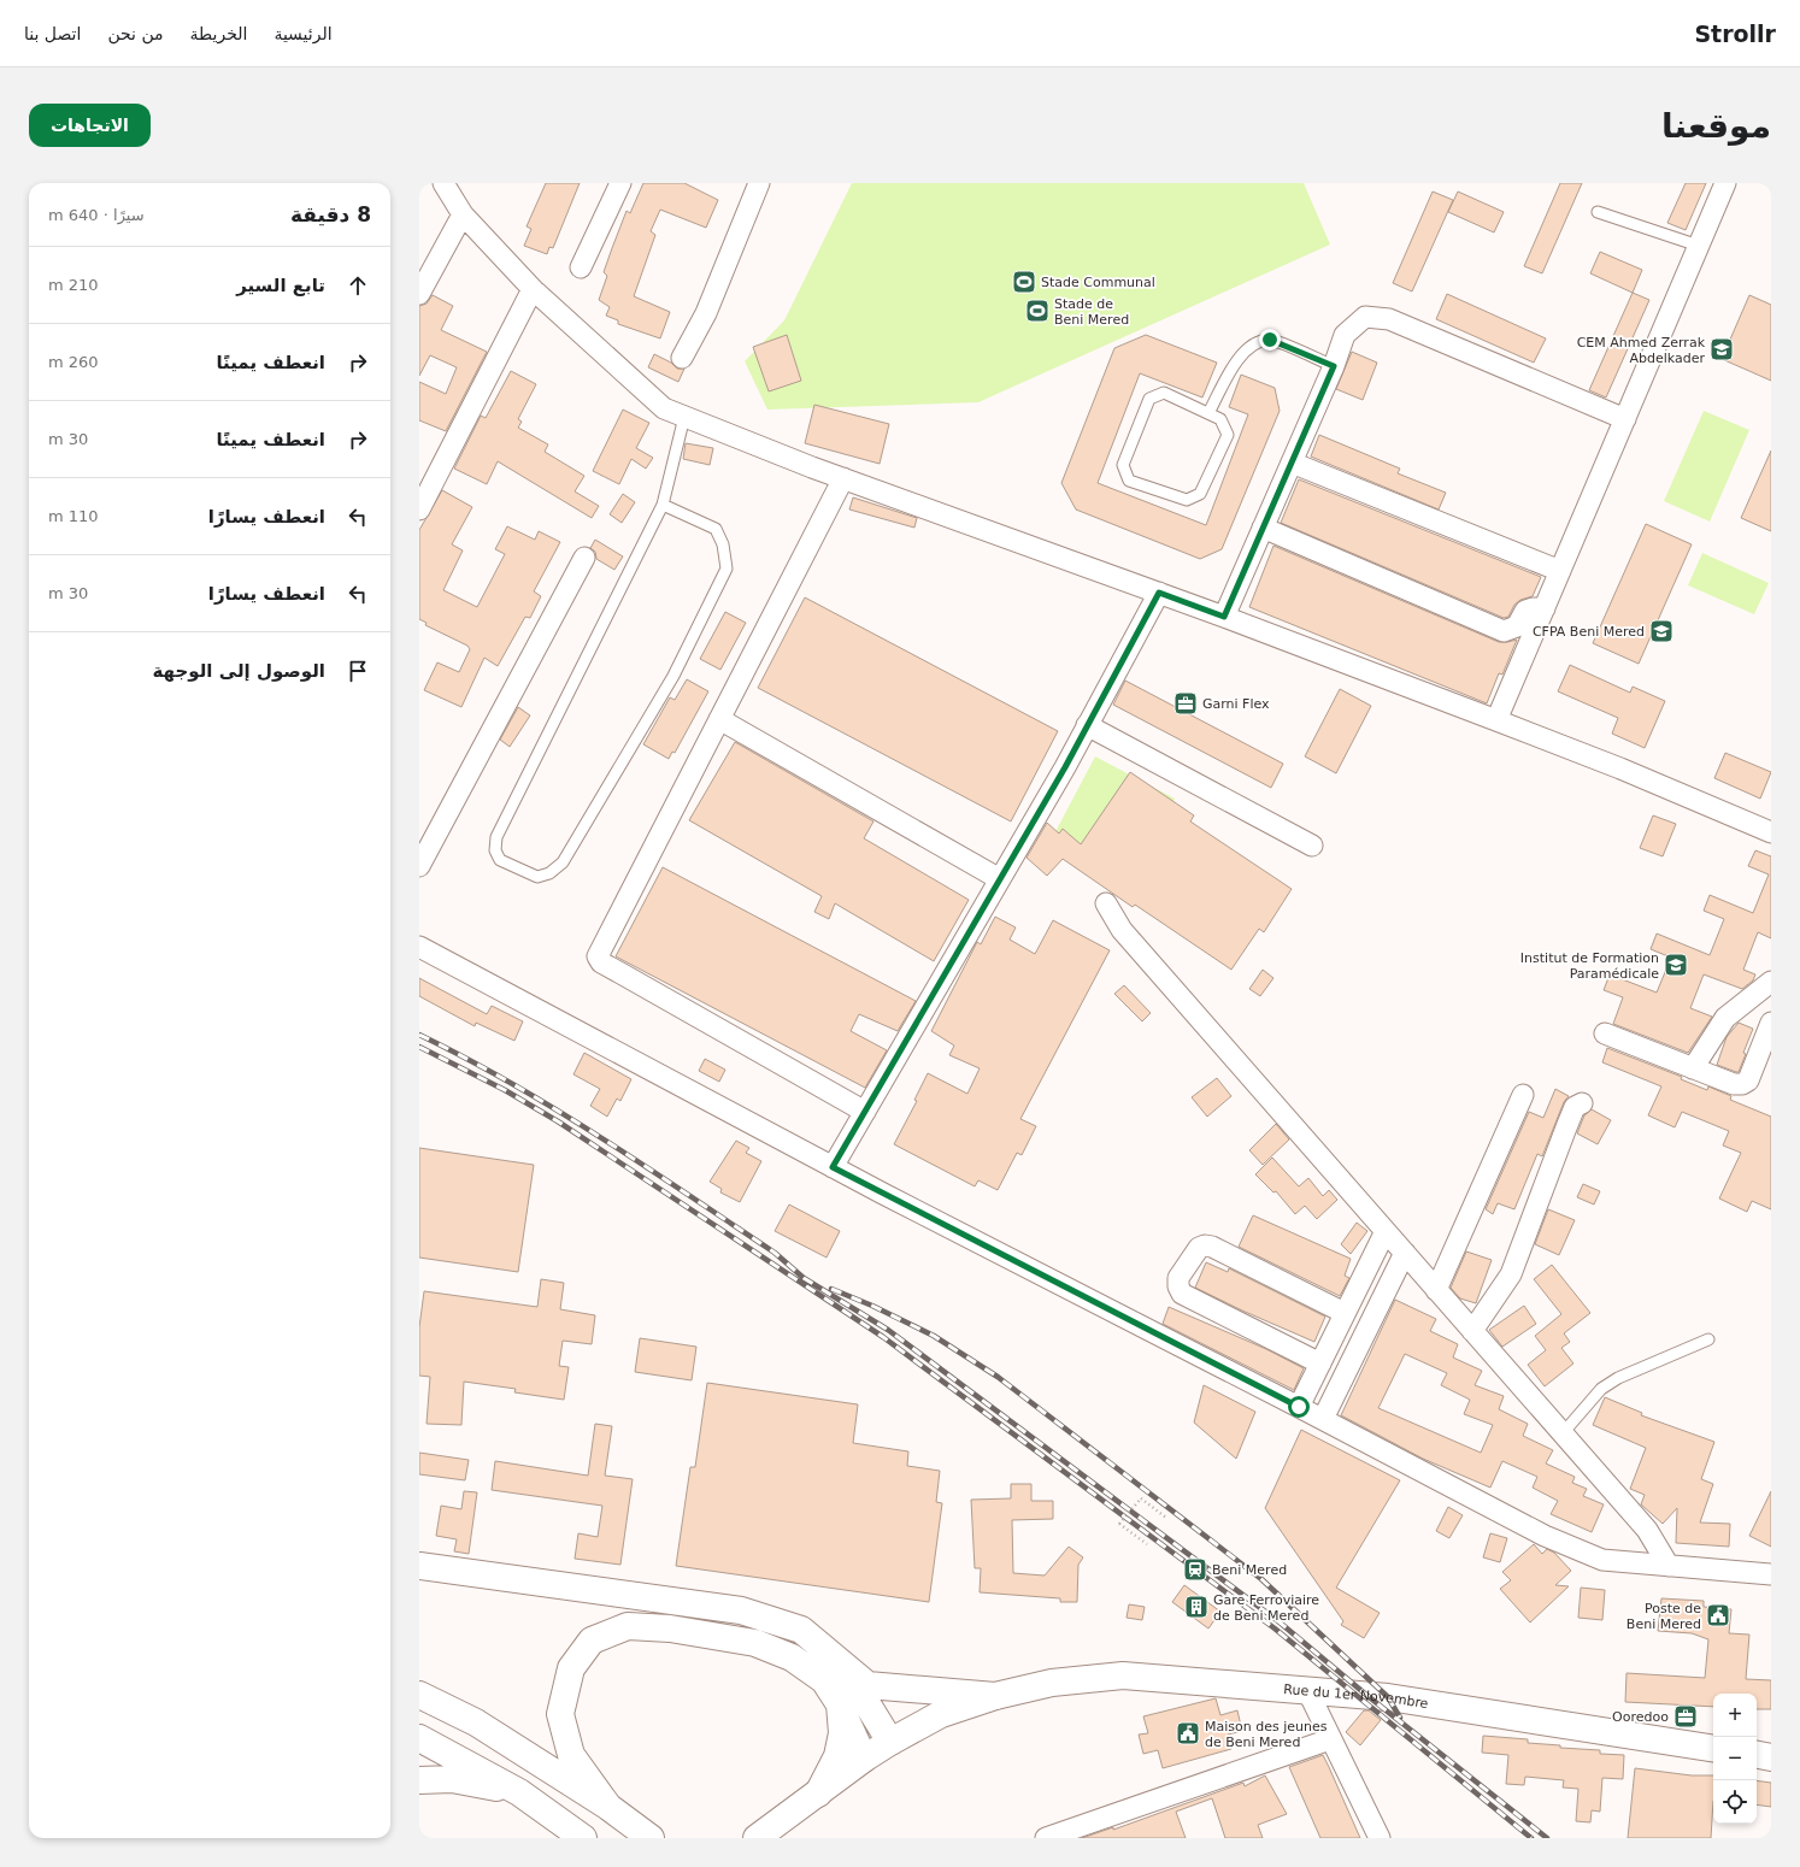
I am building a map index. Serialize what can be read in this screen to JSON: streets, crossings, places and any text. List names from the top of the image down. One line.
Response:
{"streets":{"main road":["Rue du 1er Novembre"]},"places":{"sports":["Stade Communal","Stade de Beni Mered"],"school or university":["CEM Ahmed Zerrak Abdelkader","CFPA Beni Mered","Institut de Formation Paramédicale"],"office":["Garni Flex","Ooredoo"],"station":["Beni Mered"],"building":["Gare Ferroviaire de Beni Mered"],"public building":["Poste de Beni Mered","Maison des jeunes de Beni Mered"]},"page":{"header":"Strollr","nav":["الرئيسية","الخريطة","من نحن","اتصل بنا"],"buttons":"الاتجاهات","title":"موقعنا","heading":["8 دقيقة","سيرًا · 640 m"],"list":[["تابع السير","210 m"],["انعطف يمينًا","260 m"],["انعطف يمينًا","30 m"],["انعطف يسارًا","110 m"],["انعطف يسارًا","30 m"],"الوصول إلى الوجهة"],"map_buttons":["+","−"]}}
